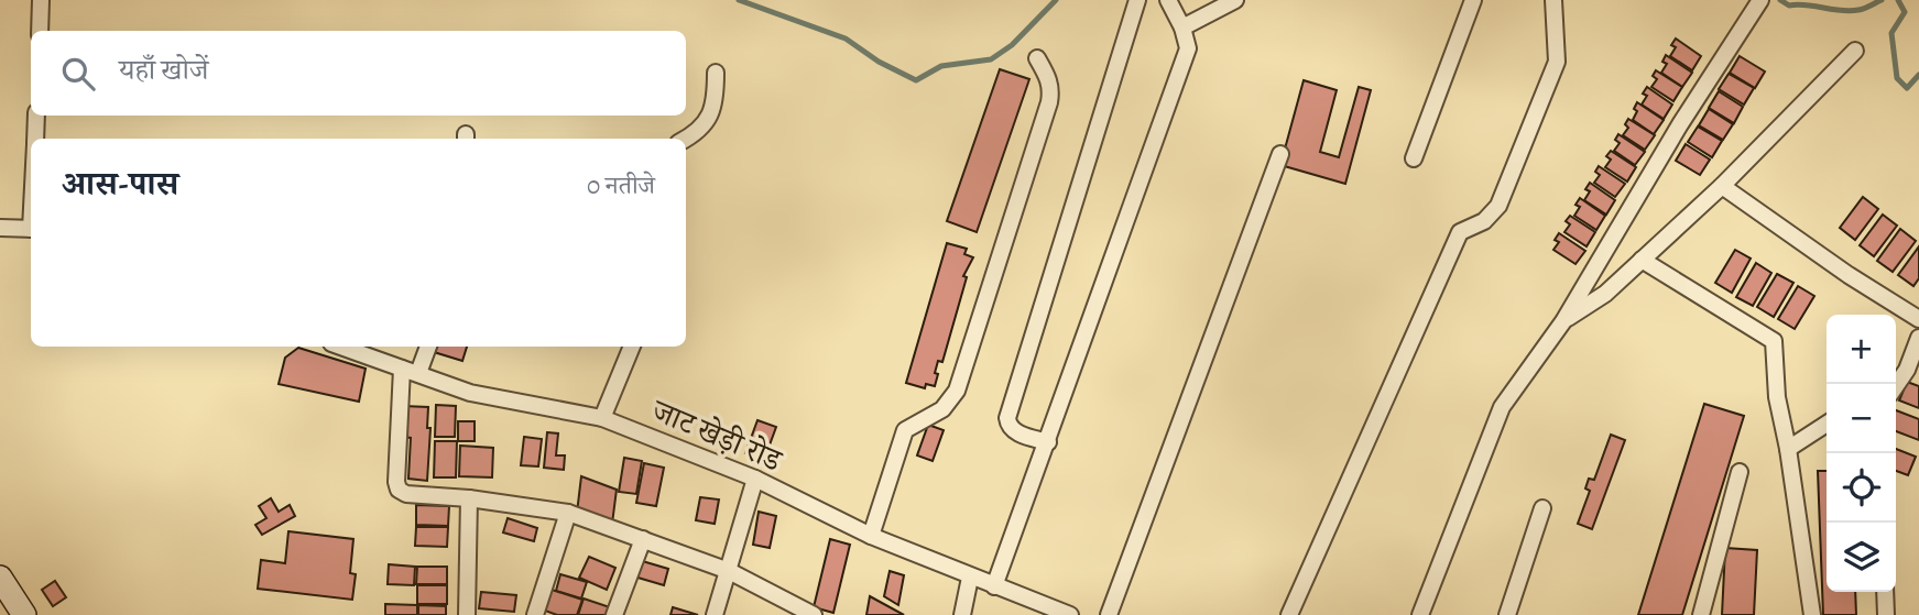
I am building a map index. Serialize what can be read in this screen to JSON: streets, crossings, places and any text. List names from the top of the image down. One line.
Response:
{"streets":{"street":["जाट खेड़ी रोड"]},"page":{"search":"यहाँ खोजें","heading":["आस-पास","0 नतीजे"],"map_buttons":["+","−"]}}
